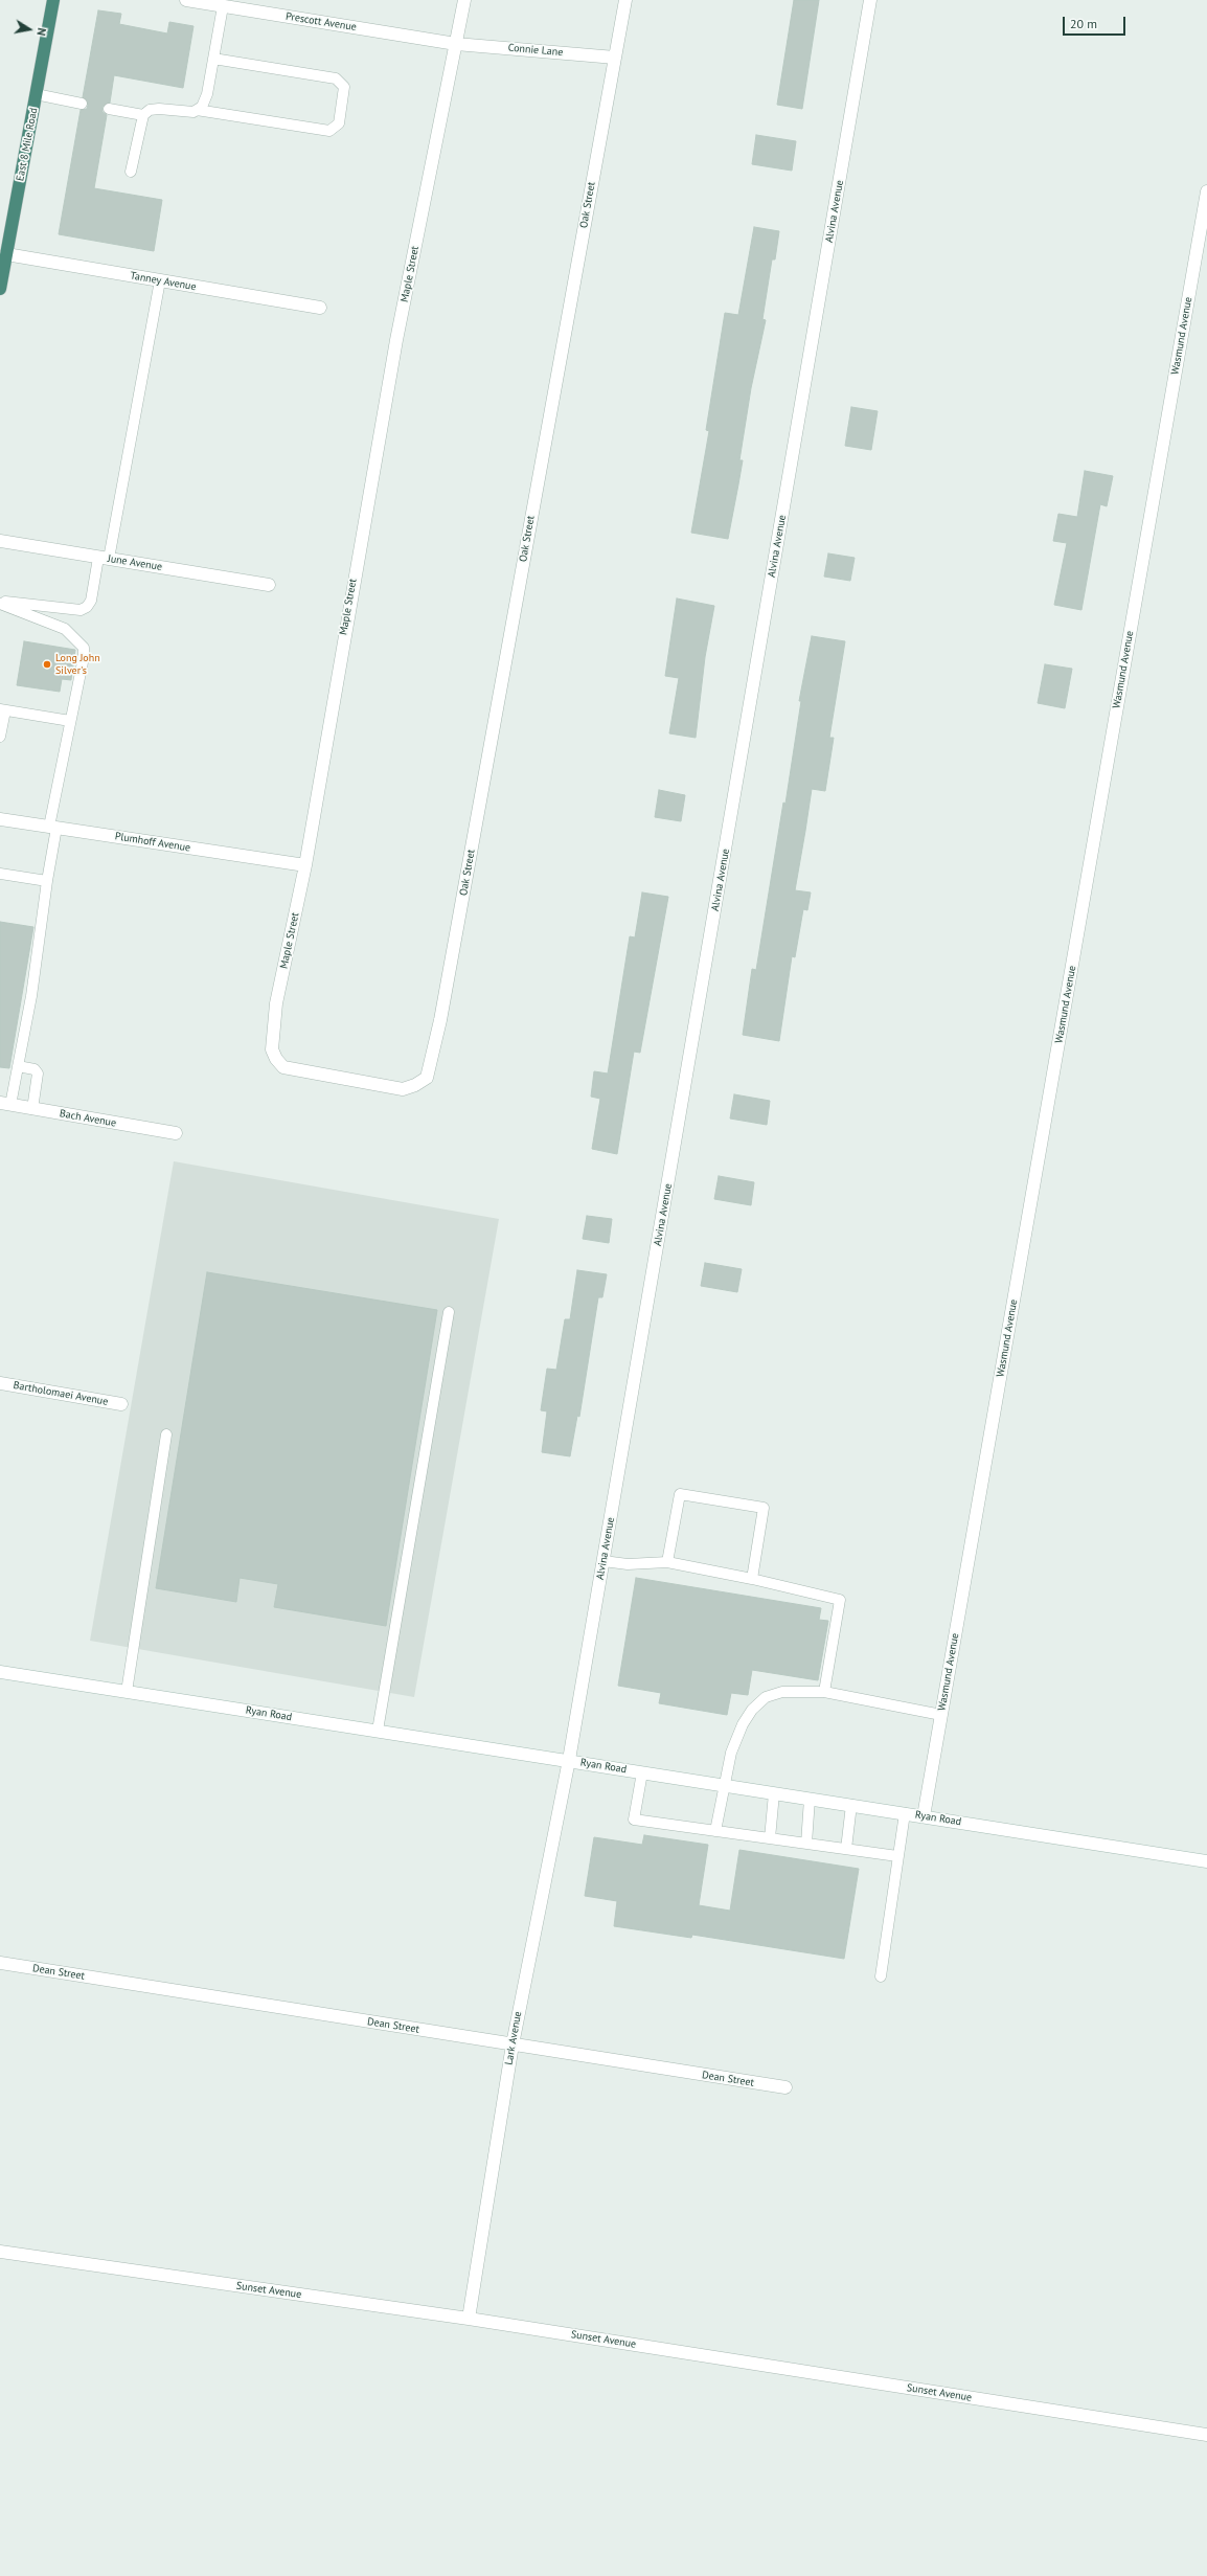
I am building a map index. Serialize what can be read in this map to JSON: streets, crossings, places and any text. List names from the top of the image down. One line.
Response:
{"streets":{"highway":["East 8 Mile Road"],"street":["Prescott Avenue","Connie Lane","Oak Street","Alvina Avenue","Maple Street","Tanney Avenue","Wasmund Avenue","June Avenue","Plumhoff Avenue","Bach Avenue","Bartholomaei Avenue","Ryan Road","Dean Street","Lark Avenue","Sunset Avenue"]},"crossings":[["Prescott Avenue","Connie Lane"],["Prescott Avenue","Maple Street"],["Connie Lane","Oak Street"],["Connie Lane","Maple Street"],["East 8 Mile Road","Tanney Avenue"],["Oak Street","Maple Street"],["Alvina Avenue","Ryan Road"],["Alvina Avenue","Lark Avenue"],["Maple Street","Plumhoff Avenue"],["Wasmund Avenue","Ryan Road"],["Ryan Road","Lark Avenue"],["Dean Street","Lark Avenue"],["Lark Avenue","Sunset Avenue"]],"places":["Long John Silver's"],"scale_bar":"20 m","north":"right"}
